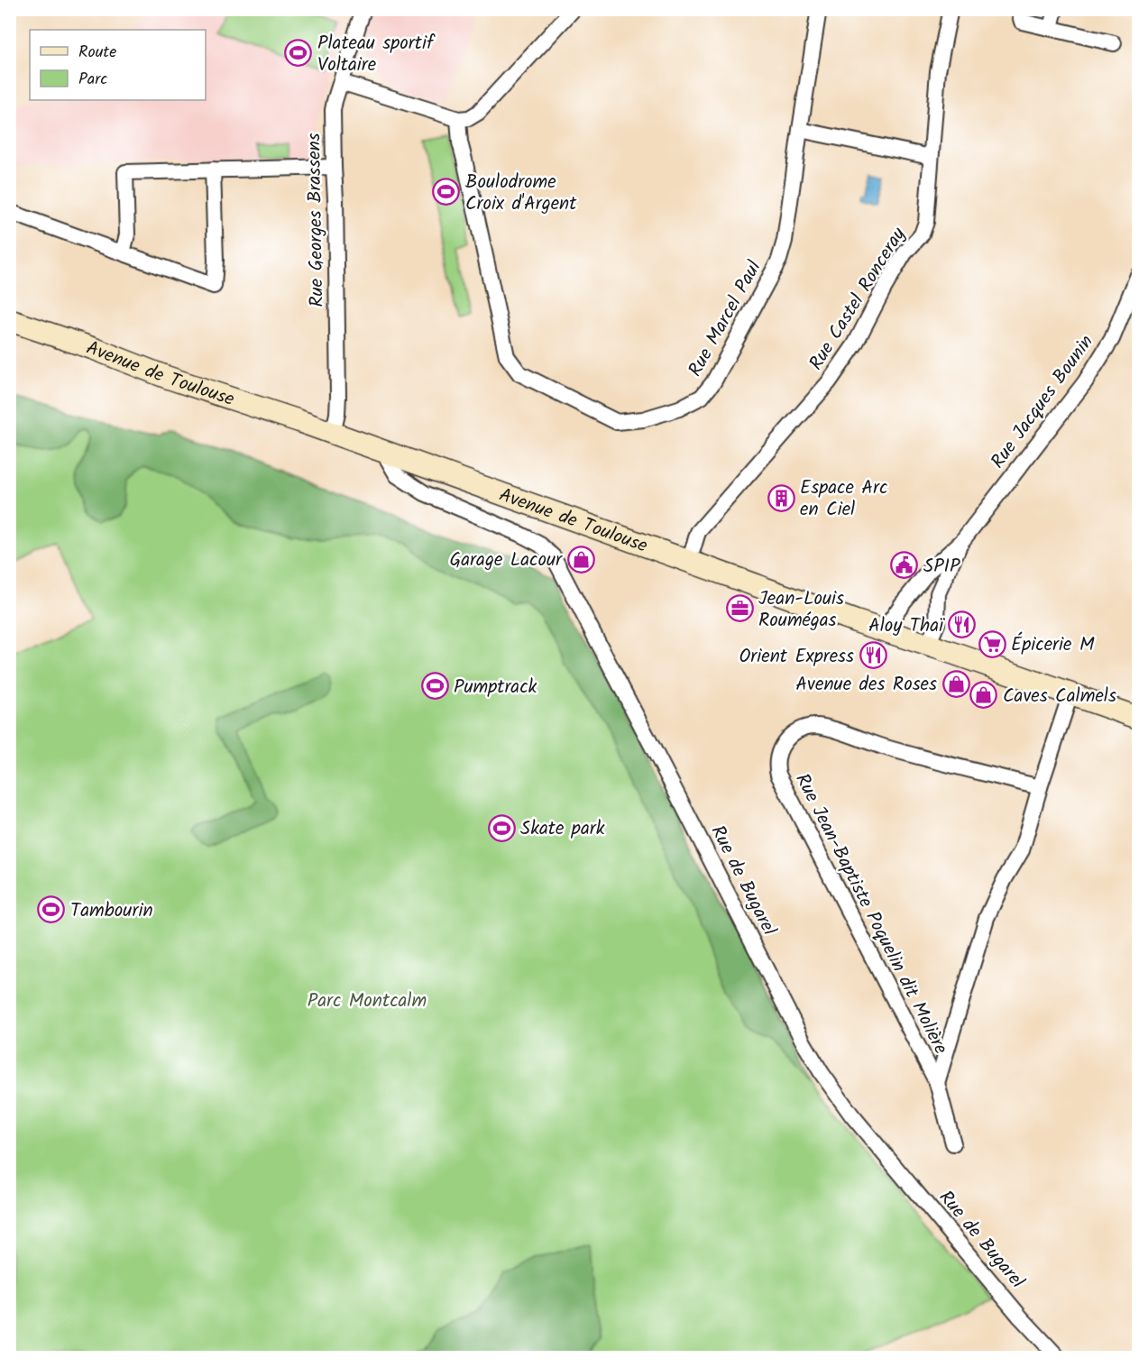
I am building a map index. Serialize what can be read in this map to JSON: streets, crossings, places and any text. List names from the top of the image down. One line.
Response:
{"streets":{"main road":["Avenue de Toulouse"],"street":["Rue Georges Brassens","Rue Castel Ronceray","Rue Marcel Paul","Rue Jacques Bounin","Rue de Bugarel","Rue Jean-Baptiste Poquelin dit Molière"]},"crossings":[["Rue Georges Brassens","Avenue de Toulouse"],["Rue Castel Ronceray","Avenue de Toulouse"],["Avenue de Toulouse","Rue Jacques Bounin"],["Avenue de Toulouse","Rue de Bugarel"]],"parks":["Parc Montcalm"],"places":{"sports":["Plateau sportif Voltaire","Boulodrome Croix d'Argent","Pumptrack","Skate park","Tambourin"],"building":["Espace Arc en Ciel"],"shop":["Garage Lacour","Avenue des Roses","Caves Calmels"],"public building":["SPIP"],"office":["Jean-Louis Roumégas"],"restaurant":["Aloy Thaï","Orient Express"],"supermarket":["Épicerie M"]},"legend":["Route","Parc"]}
